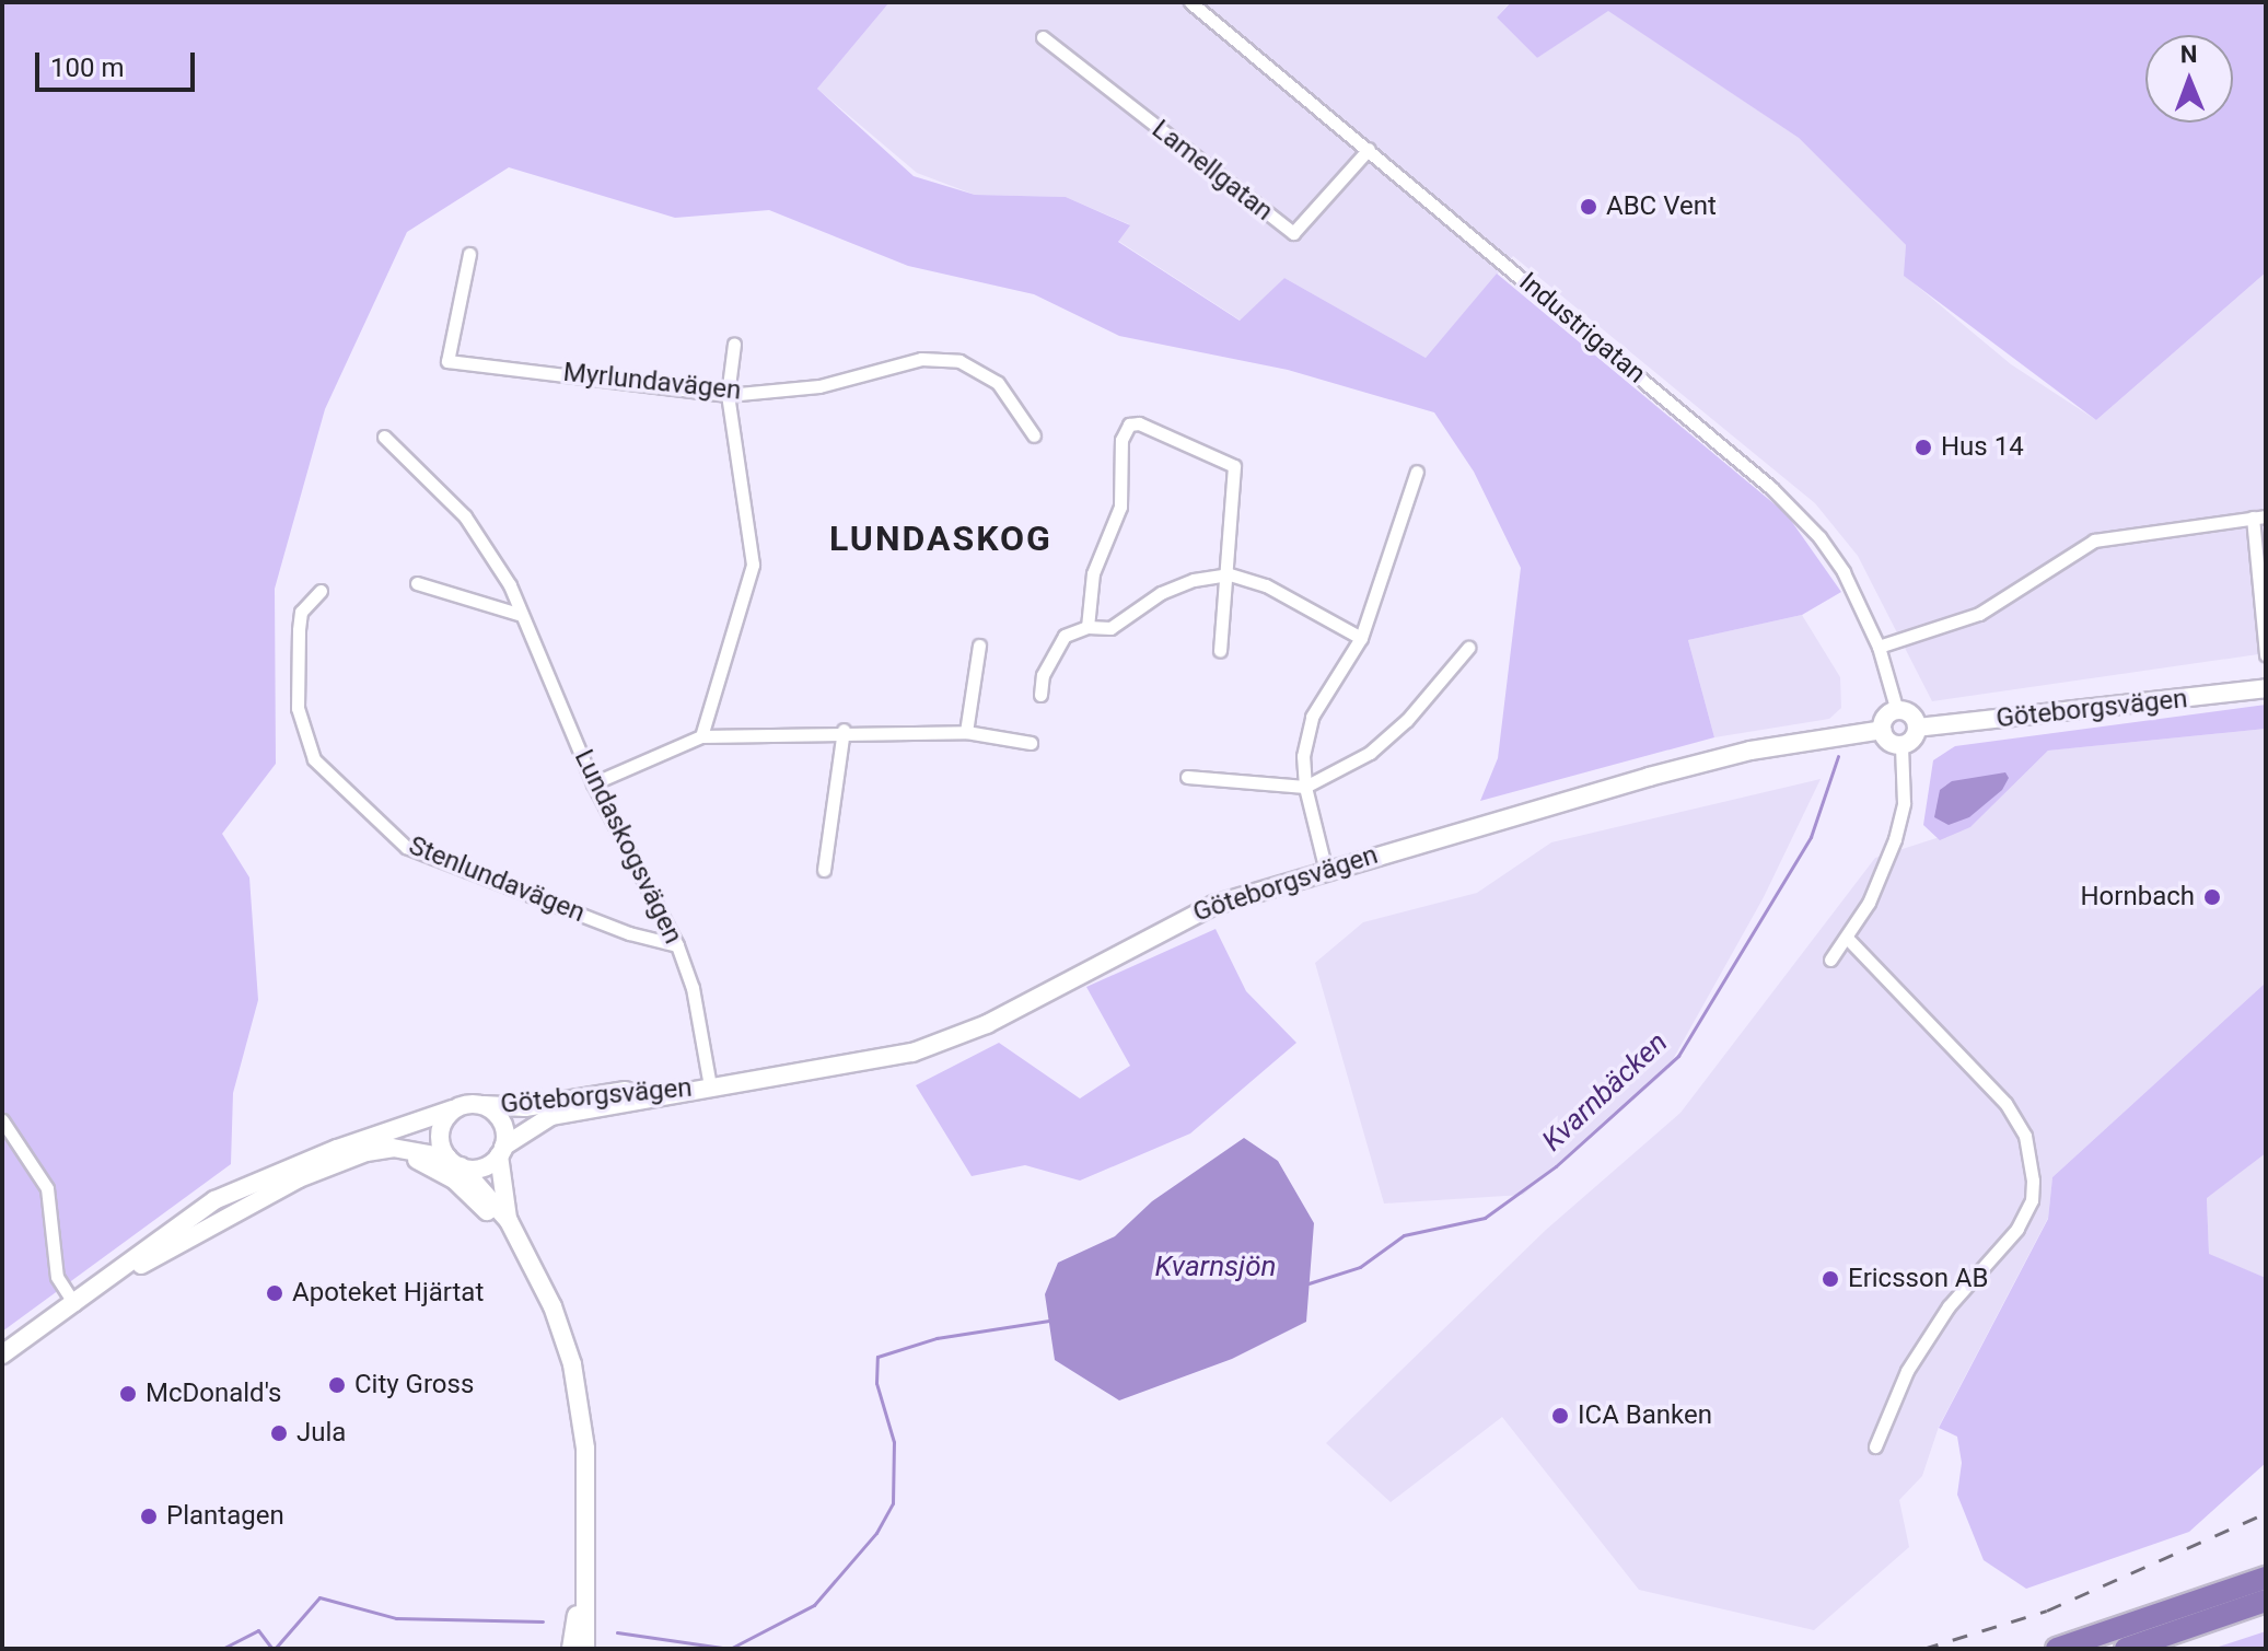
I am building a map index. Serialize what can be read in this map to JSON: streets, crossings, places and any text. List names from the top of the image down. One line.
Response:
{"streets":{"street":["Lamellgatan","Industrigatan","Myrlundavägen","Göteborgsvägen","Lundaskogsvägen","Stenlundavägen"]},"crossings":[["Lamellgatan","Industrigatan"],["Industrigatan","Göteborgsvägen"],["Göteborgsvägen","Lundaskogsvägen"],["Lundaskogsvägen","Stenlundavägen"]],"districts":["LUNDASKOG"],"water":["Kvarnbäcken","Kvarnsjön"],"places":["ABC Vent","Hus 14","Hornbach","Ericsson AB","Apoteket Hjärtat","City Gross","McDonald's","ICA Banken","Jula","Plantagen"],"scale_bar":"100 m","north":"top"}
